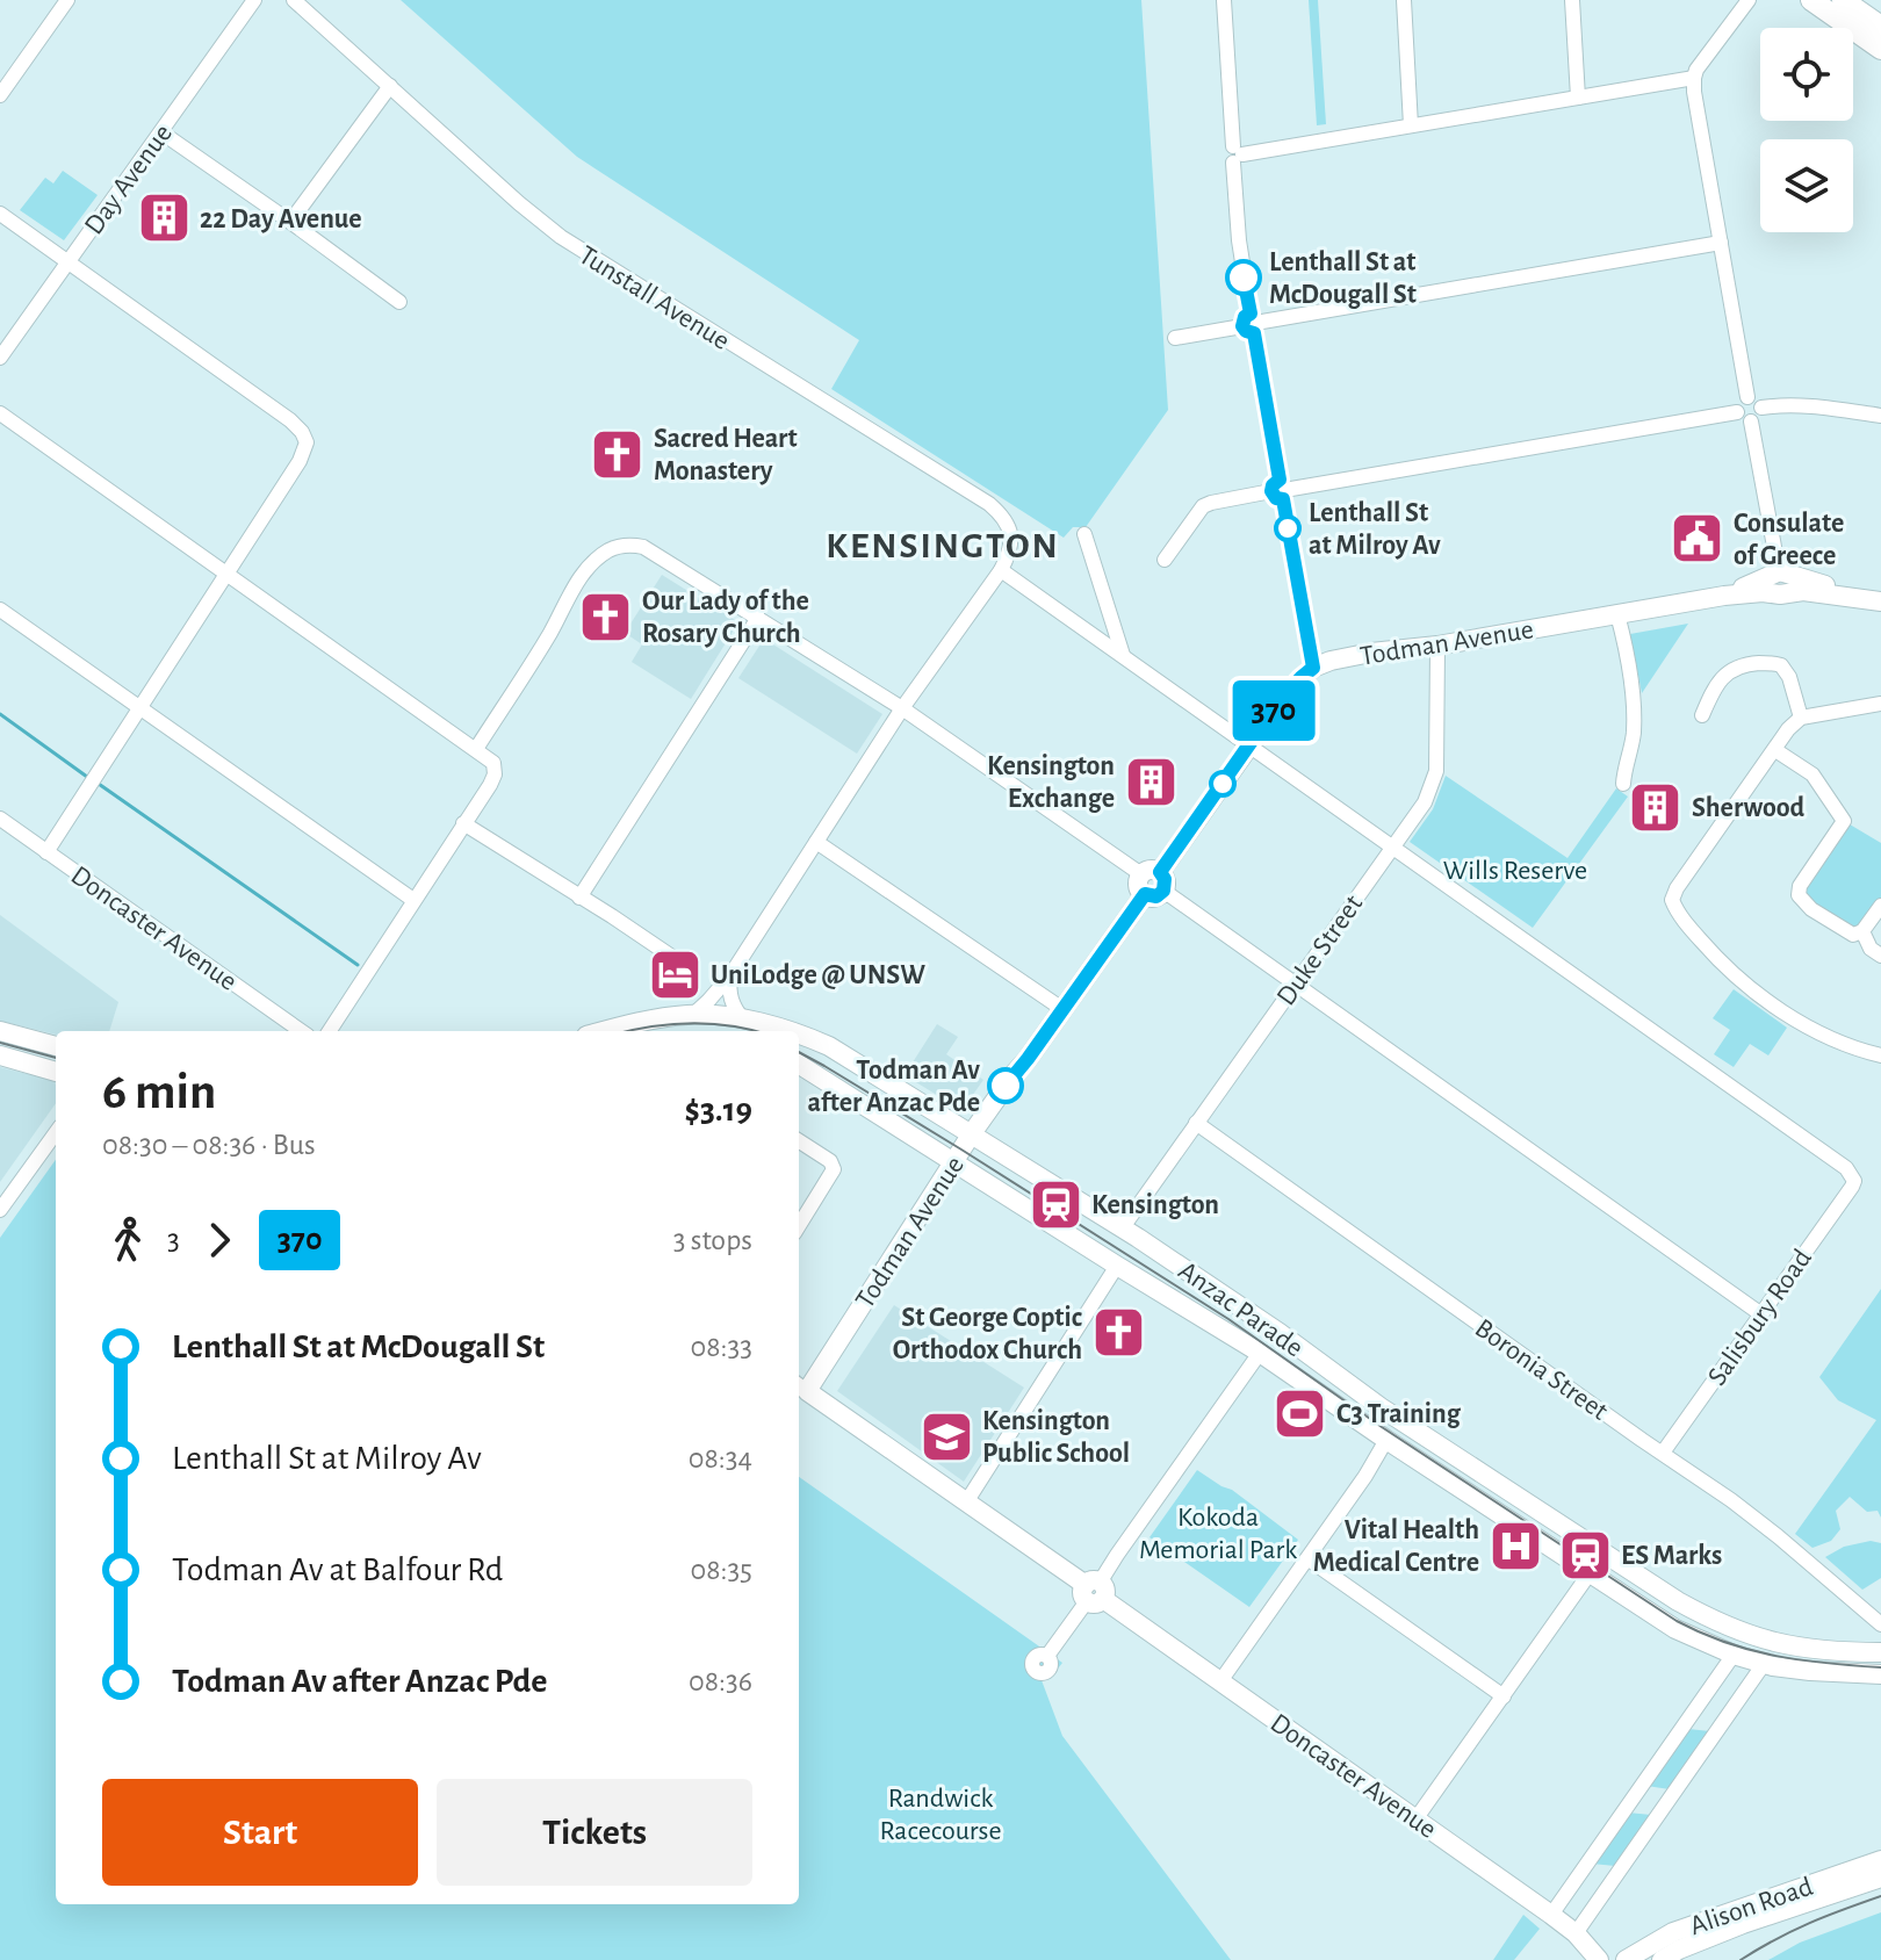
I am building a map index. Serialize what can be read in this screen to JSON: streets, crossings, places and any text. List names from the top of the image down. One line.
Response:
{"streets":{"main road":["Todman Avenue","Doncaster Avenue","Anzac Parade","Alison Road"],"street":["Day Avenue","Tunstall Avenue","Duke Street","Salisbury Road","Boronia Street"]},"crossings":[["Todman Avenue","Doncaster Avenue"],["Todman Avenue","Duke Street"],["Todman Avenue","Anzac Parade"],["Duke Street","Anzac Parade"],["Duke Street","Salisbury Road"],["Duke Street","Boronia Street"],["Salisbury Road","Boronia Street"]],"districts":["KENSINGTON"],"parks":["Wills Reserve","Kokoda Memorial Park","Randwick Racecourse"],"places":{"building":["22 Day Avenue","Kensington Exchange","Sherwood"],"other":["Lenthall St at McDougall St","Lenthall St at Milroy Av","Todman Av after Anzac Pde"],"church":["Sacred Heart Monastery","Our Lady of the Rosary Church","St George Coptic Orthodox Church"],"public building":["Consulate of Greece"],"hotel":["UniLodge @ UNSW"],"station":["Kensington","ES Marks"],"sports":["C3 Training"],"school or university":["Kensington Public School"],"hospital":["Vital Health Medical Centre"]},"lines":["bus line 370"],"page":{"on_map":"370","heading":["6 min","08:30 – 08:36 · Bus","$3.19"],"legs":["3","370","3 stops"],"list":[{"name":"Lenthall St at McDougall St","value":"08:33"},{"name":"Lenthall St at Milroy Av","value":"08:34"},{"name":"Todman Av at Balfour Rd","value":"08:35"},{"name":"Todman Av after Anzac Pde","value":"08:36"}],"buttons":["Start","Tickets"]}}
